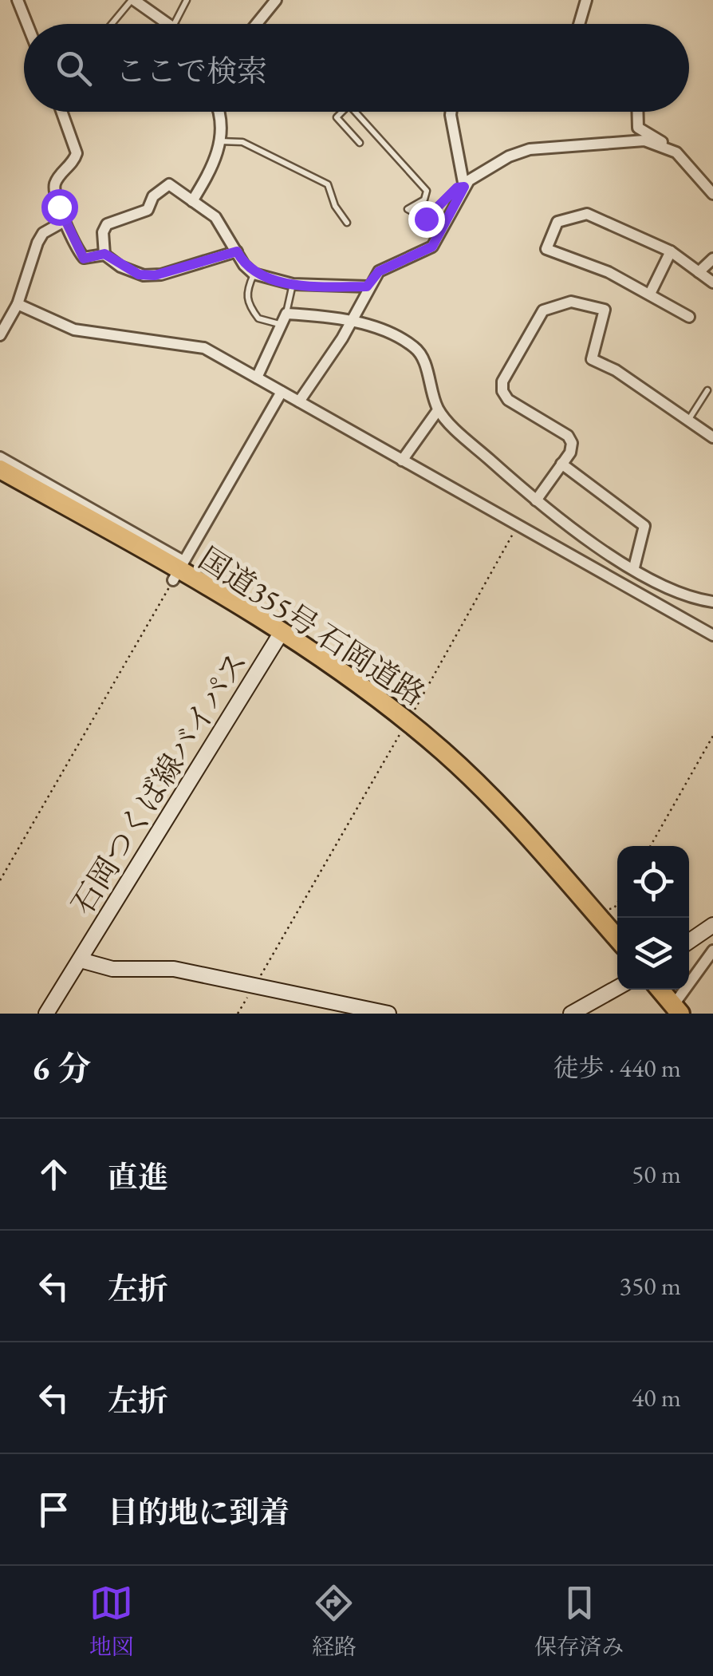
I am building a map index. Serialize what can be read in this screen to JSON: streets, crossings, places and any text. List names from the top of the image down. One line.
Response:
{"streets":{"highway":["国道355号 石岡道路"],"main road":["石岡つくば線バイパス"]},"crossings":[["国道355号 石岡道路","石岡つくば線バイパス"]],"page":{"search":"ここで検索","heading":["6 分","徒歩 · 440 m"],"list":[["直進","50 m"],["左折","350 m"],["左折","40 m"],"目的地に到着"],"nav":["地図","経路","保存済み"]}}
